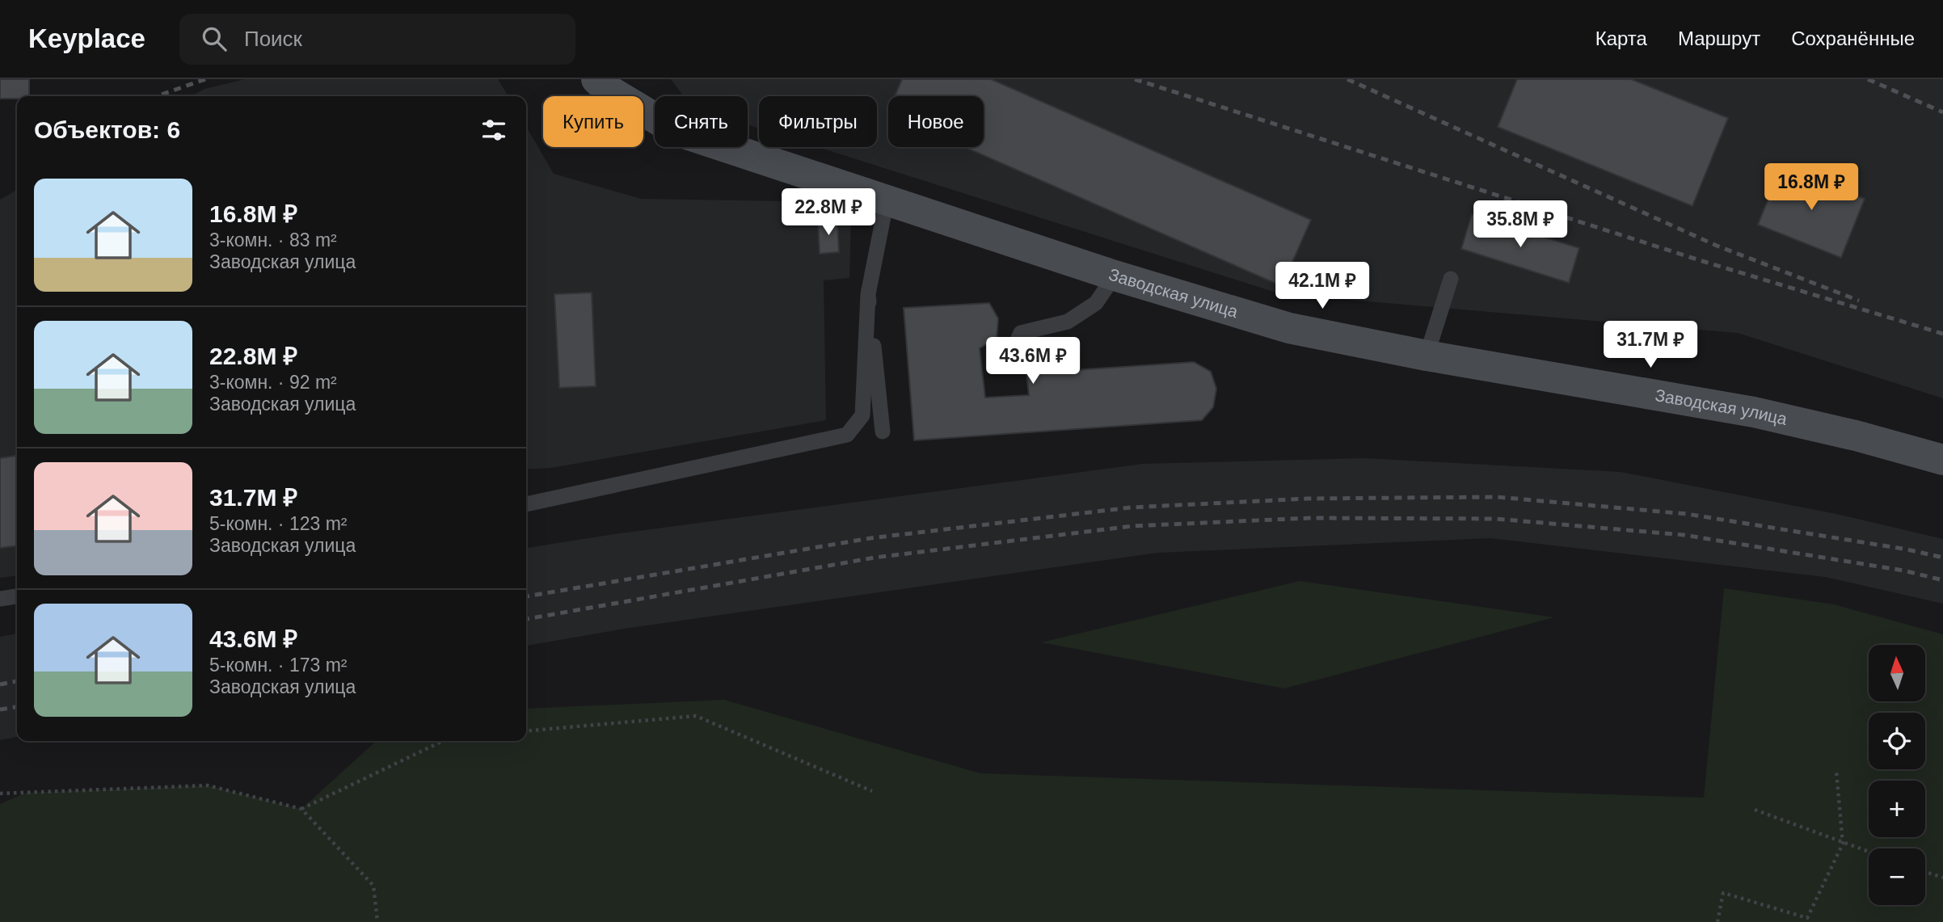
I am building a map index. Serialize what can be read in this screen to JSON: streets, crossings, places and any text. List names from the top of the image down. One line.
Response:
{"streets":{"main road":["Заводская улица"]},"north":"top","page":{"header":"Keyplace","search":"Поиск","nav":["Карта","Маршрут","Сохранённые"],"chip":["Купить","Снять","Фильтры","Новое"],"heading":"Объектов: 6","price":["16.8M ₽","22.8M ₽","35.8M ₽","42.1M ₽","31.7M ₽","43.6M ₽"],"list":[{"name":"16.8M ₽","note":"3-комн. · 83 m² · Заводская улица"},{"name":"22.8M ₽","note":"3-комн. · 92 m² · Заводская улица"},{"name":"31.7M ₽","note":"5-комн. · 123 m² · Заводская улица"},{"name":"43.6M ₽","note":"5-комн. · 173 m² · Заводская улица"}],"map_buttons":["+","−"]}}
